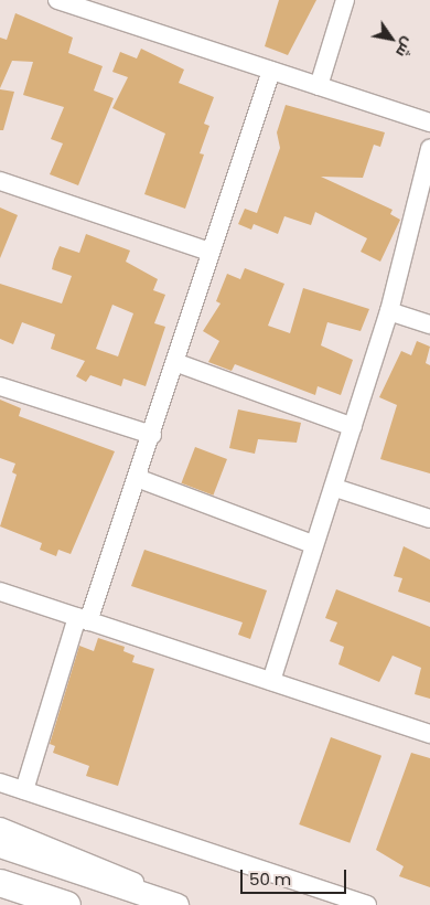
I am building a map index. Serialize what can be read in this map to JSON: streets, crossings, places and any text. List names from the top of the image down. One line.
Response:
{"scale_bar":"50 m","north":"bottom right"}
